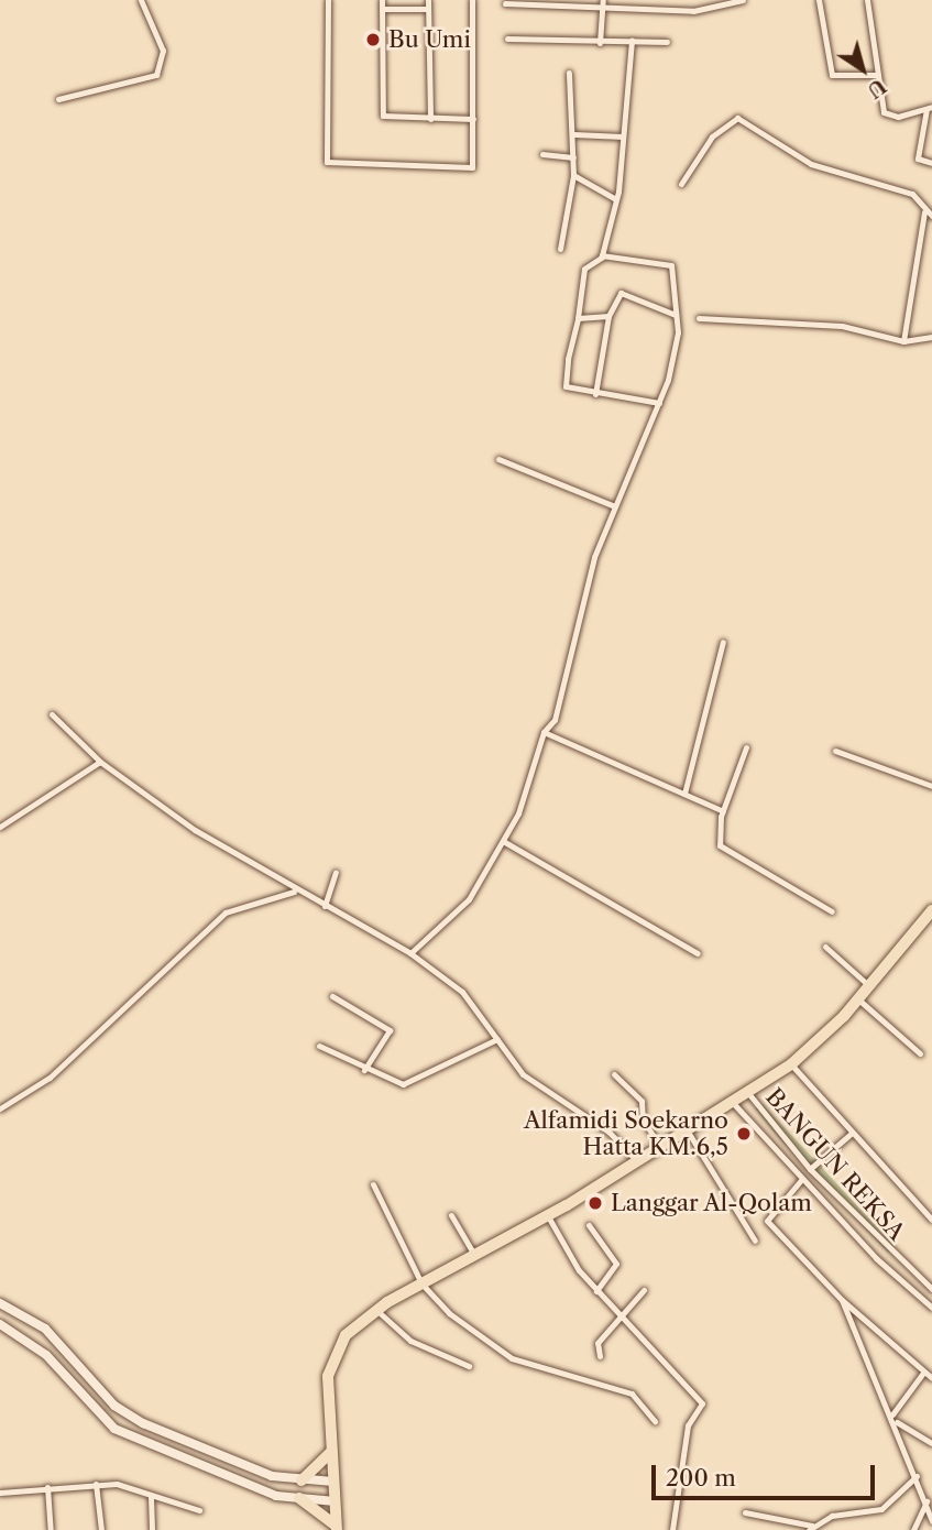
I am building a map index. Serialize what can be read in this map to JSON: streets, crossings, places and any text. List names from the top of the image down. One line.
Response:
{"streets":{"street":["BANGUN REKSA"]},"places":["Bu Umi","Alfamidi Soekarno Hatta KM.6,5","Langgar Al-Qolam"],"scale_bar":"200 m","north":"bottom right"}
